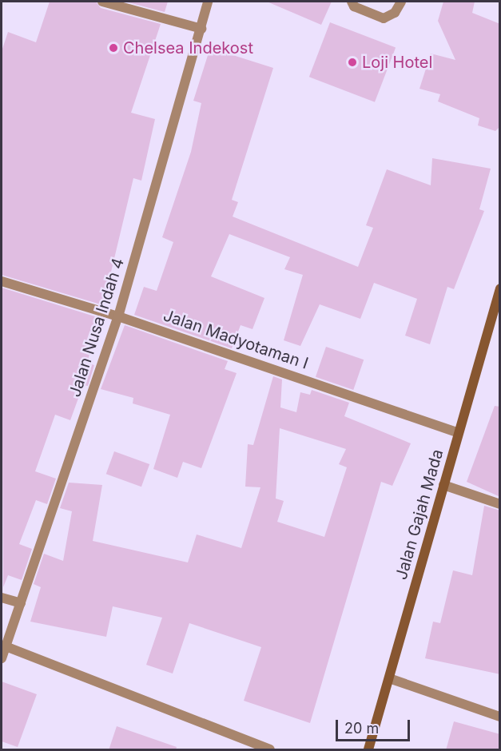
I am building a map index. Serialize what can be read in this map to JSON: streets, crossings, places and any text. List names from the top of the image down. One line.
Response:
{"streets":{"main road":["Jalan Gajah Mada"],"street":["Jalan Nusa Indah 4","Jalan Madyotaman I"]},"crossings":[["Jalan Nusa Indah 4","Jalan Madyotaman I"],["Jalan Madyotaman I","Jalan Gajah Mada"]],"places":["Chelsea Indekost","Loji Hotel"],"scale_bar":"20 m"}
